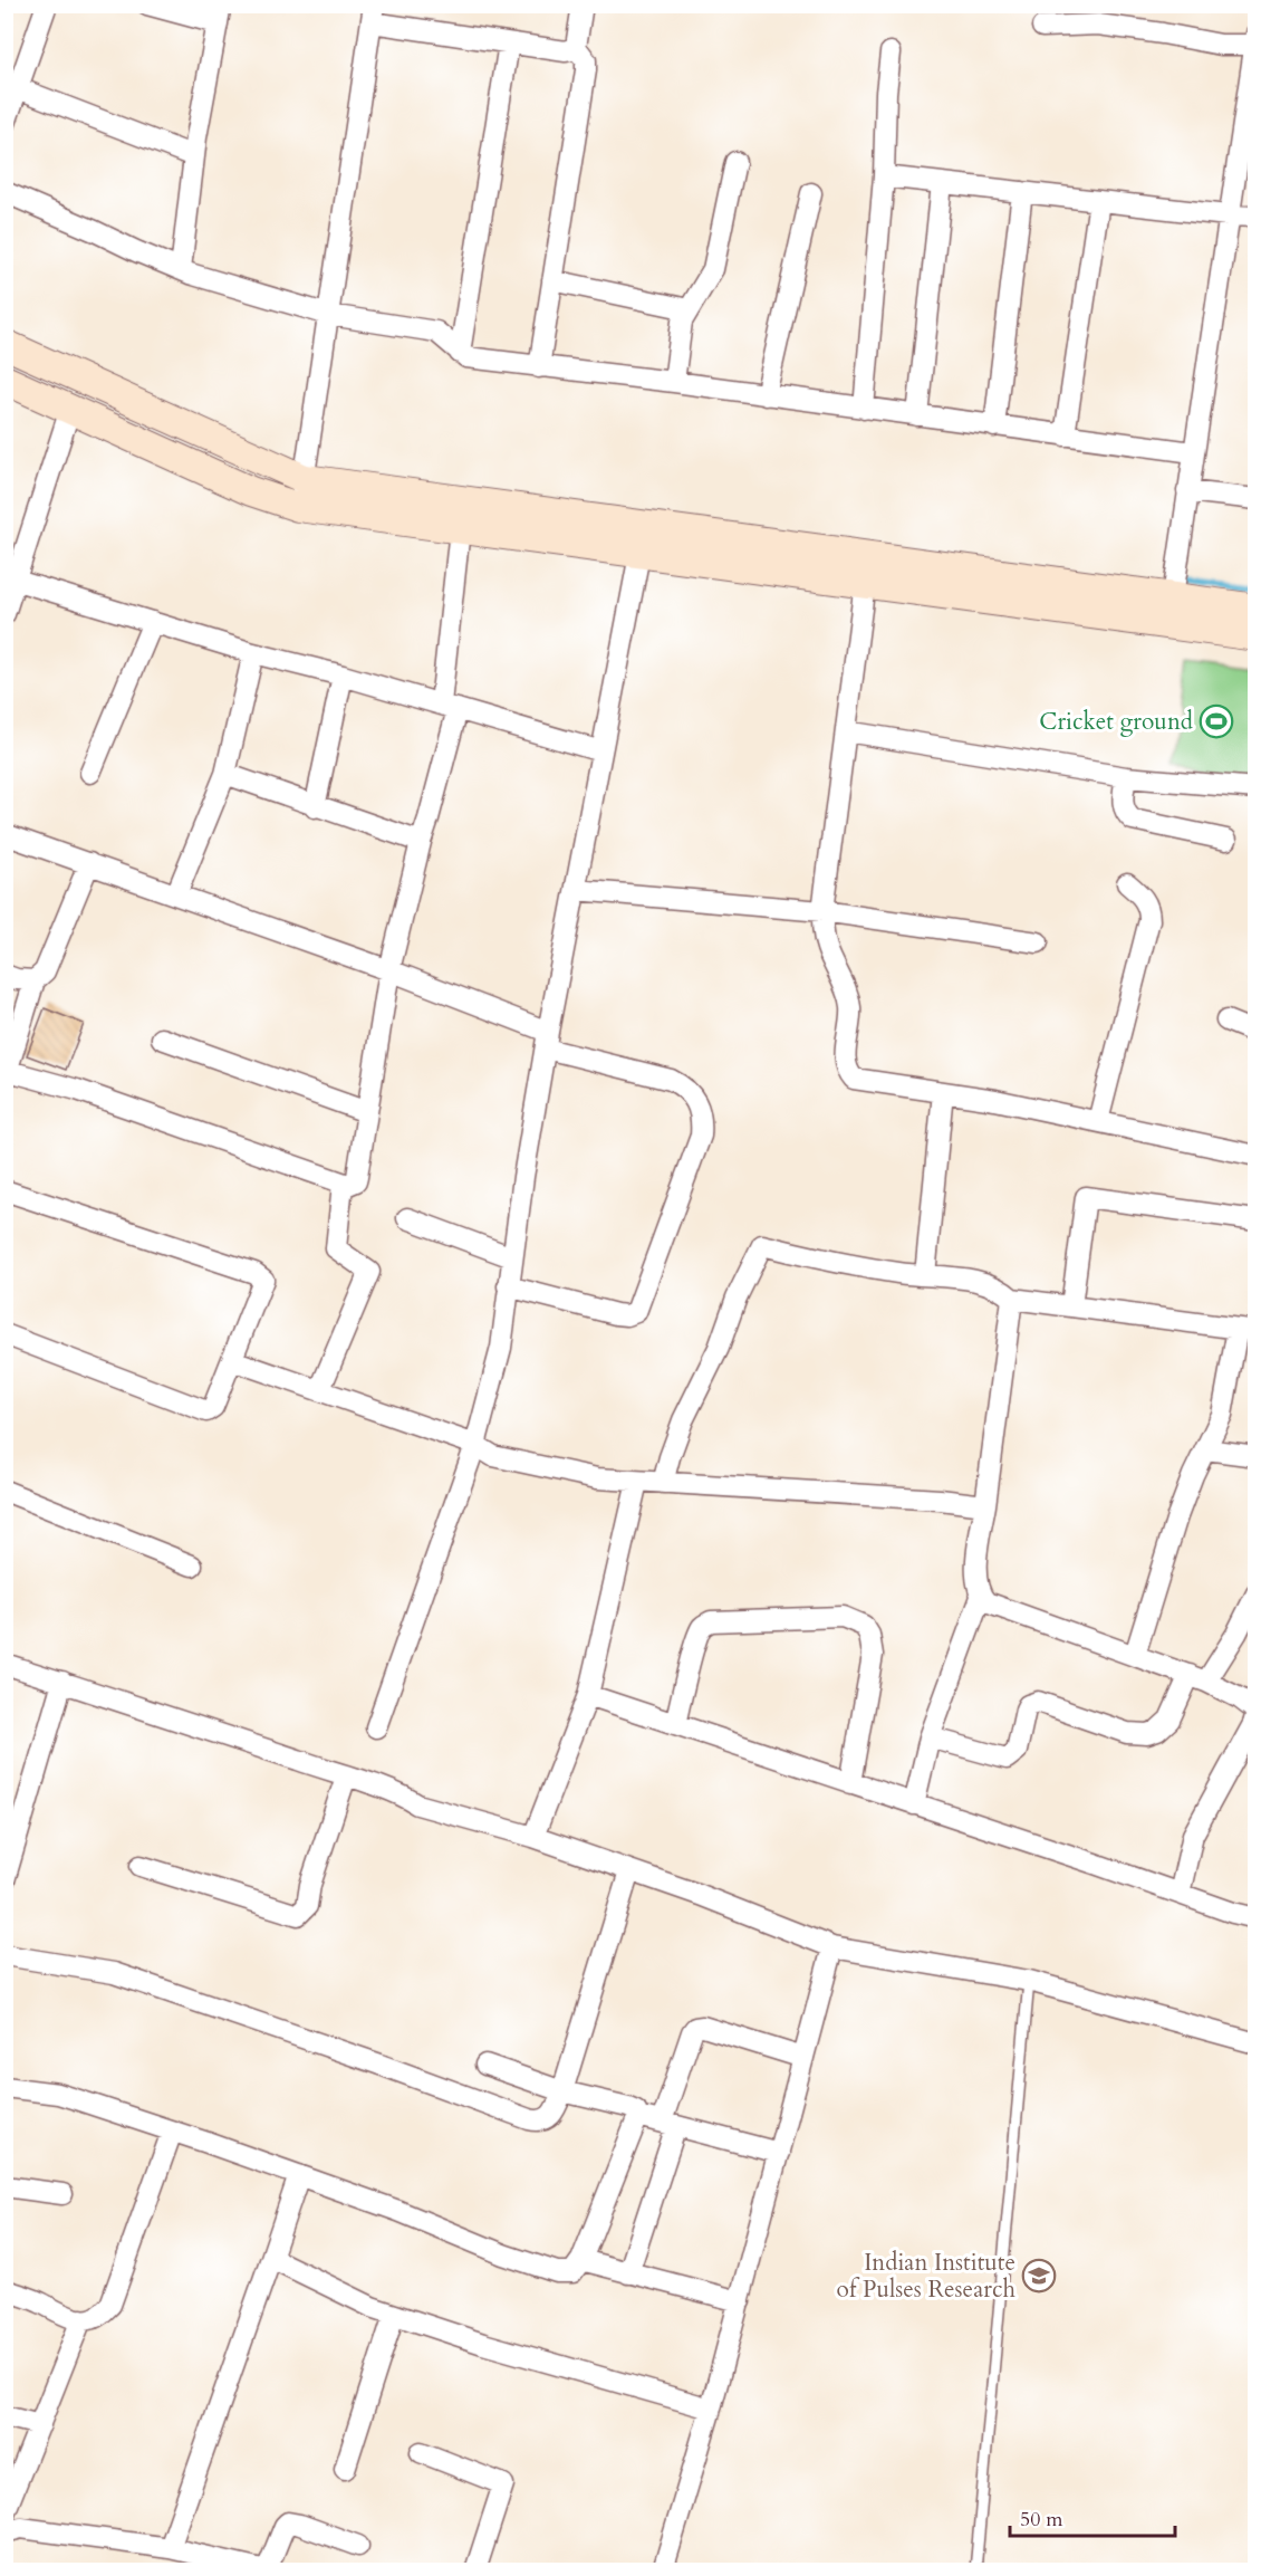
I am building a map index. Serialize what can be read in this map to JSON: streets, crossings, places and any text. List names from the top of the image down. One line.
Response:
{"places":{"sports":["Cricket ground"],"school or university":["Indian Institute of Pulses Research"]},"scale_bar":"50 m"}
